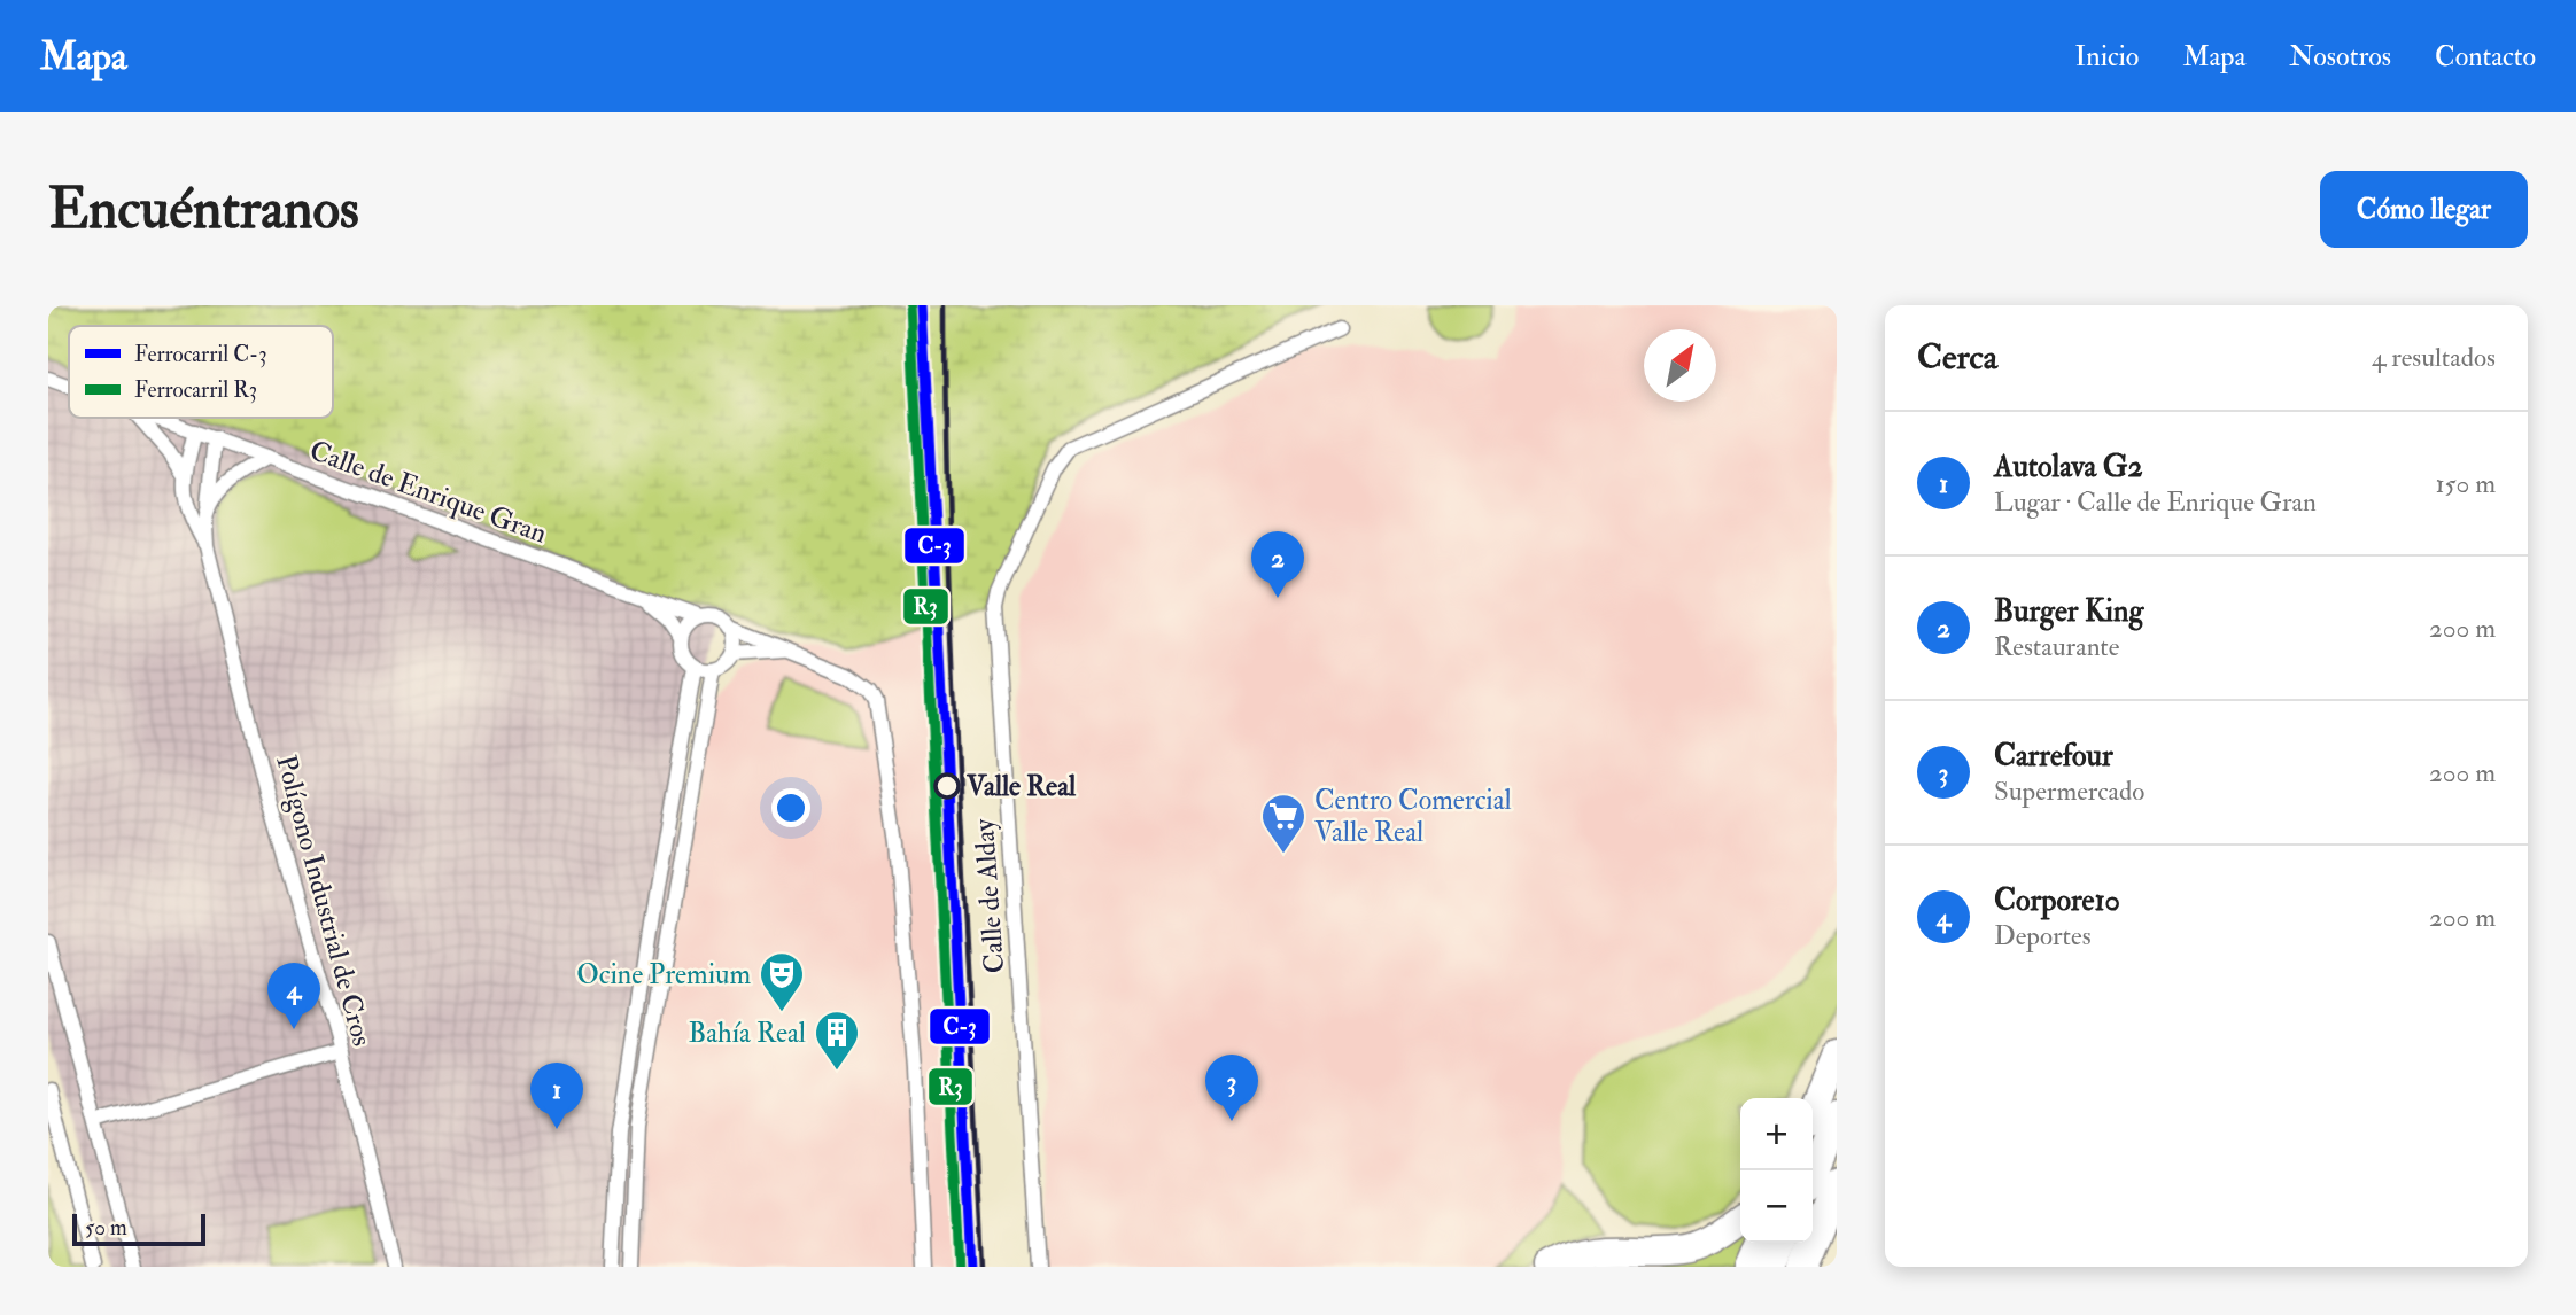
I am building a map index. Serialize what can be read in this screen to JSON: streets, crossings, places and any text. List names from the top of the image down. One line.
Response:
{"streets":{"street":["Calle de Enrique Gran","Calle de Alday","Polígono Industrial de Cros"]},"crossings":[["Calle de Enrique Gran","Polígono Industrial de Cros"]],"places":{"other":["Valle Real"],"supermarket":["Centro Comercial Valle Real"],"theatre":["Ocine Premium"],"building":["Bahía Real"]},"lines":["rail line C-3","rail line R3"],"legend":["Ferrocarril C-3","Ferrocarril R3"],"scale_bar":"50 m","north":"top right","page":{"header":"Mapa","nav":["Inicio","Mapa","Nosotros","Contacto"],"buttons":"Cómo llegar","title":"Encuéntranos","heading":["Cerca","4 resultados"],"list":[{"mark":"1","name":"Autolava G2","note":"Lugar · Calle de Enrique Gran","value":"150 m"},{"mark":"2","name":"Burger King","note":"Restaurante","value":"200 m"},{"mark":"3","name":"Carrefour","note":"Supermercado","value":"200 m"},{"mark":"4","name":"Corpore10","note":"Deportes","value":"200 m"}],"pins":["2","4","3","1"],"map_buttons":["+","−"],"scale":"50 m"}}
